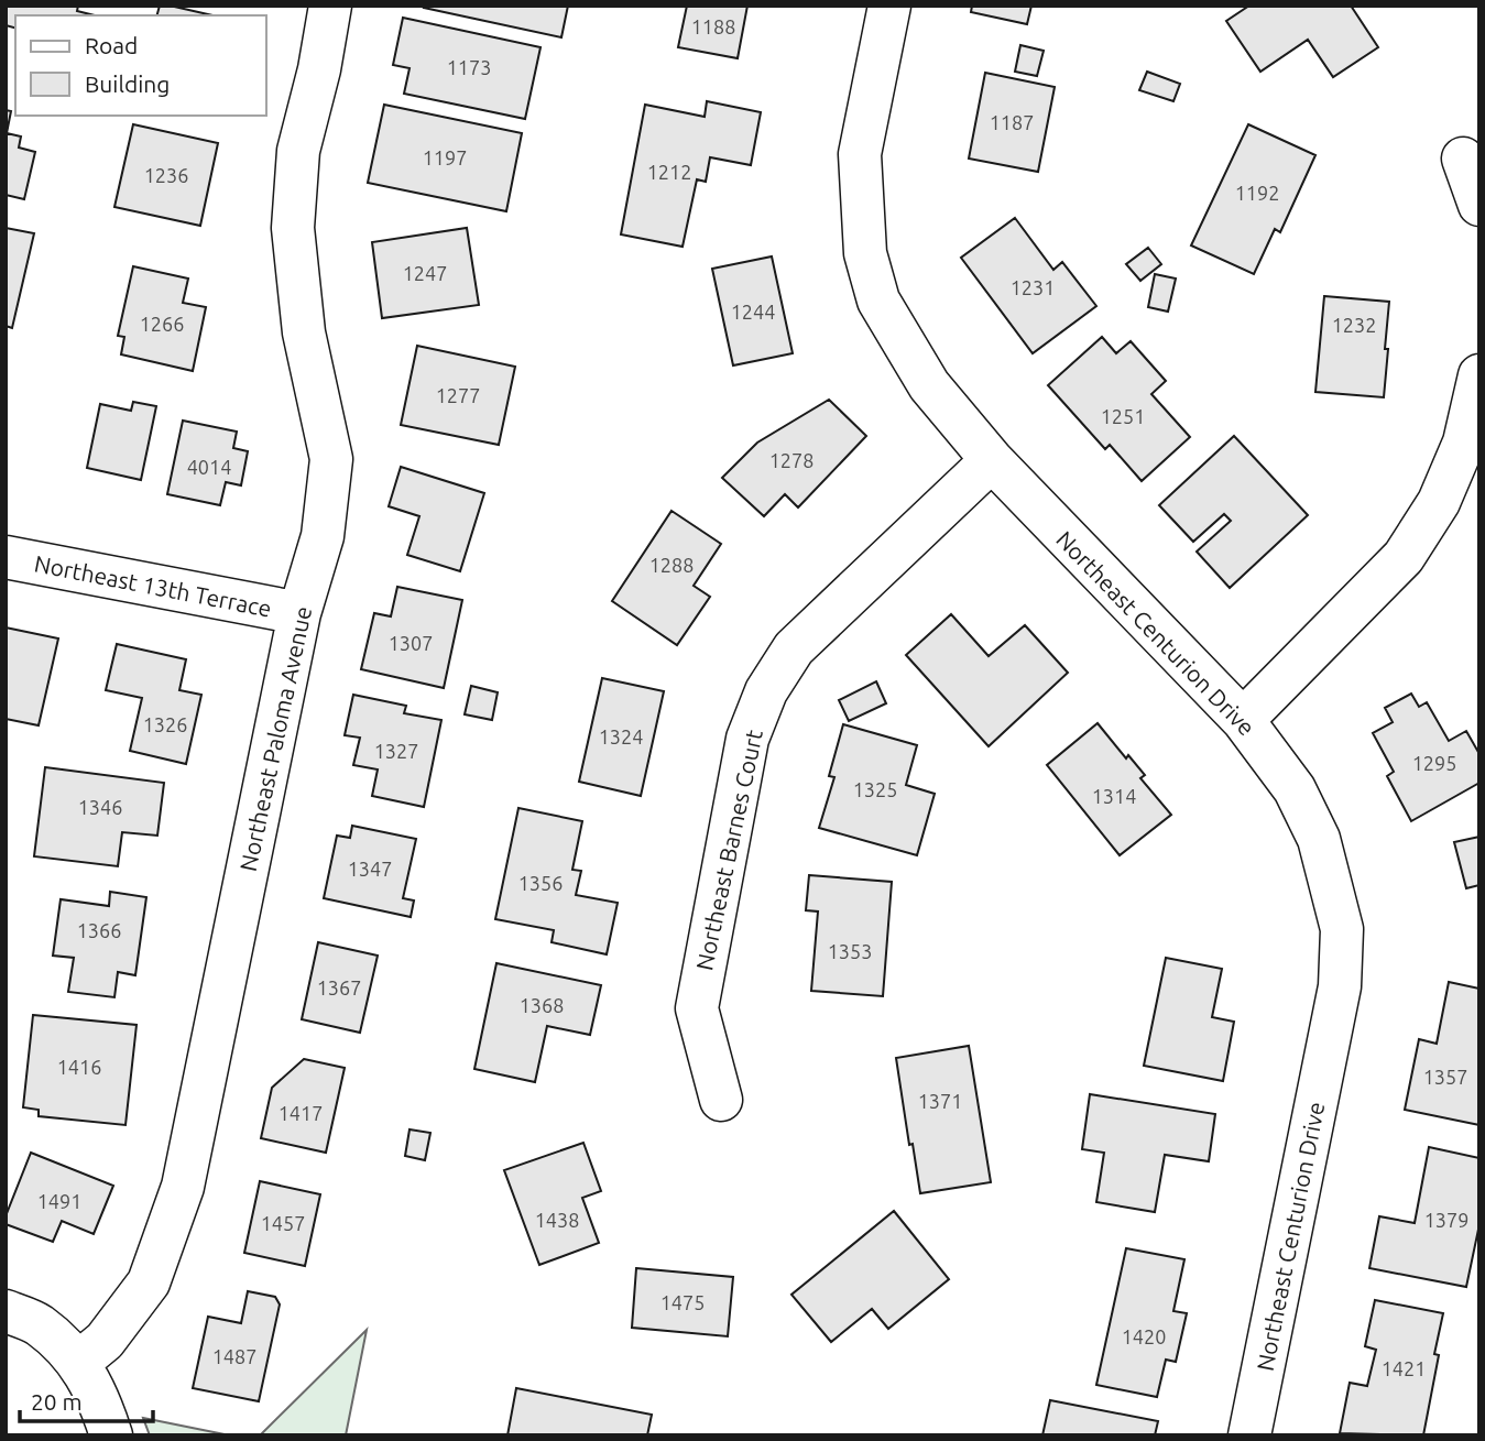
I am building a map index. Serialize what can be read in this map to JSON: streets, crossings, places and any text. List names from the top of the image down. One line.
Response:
{"streets":{"street":["Northeast 13th Terrace","Northeast Centurion Drive","Northeast Paloma Avenue","Northeast Barnes Court"]},"crossings":[["Northeast 13th Terrace","Northeast Paloma Avenue"],["Northeast Centurion Drive","Northeast Barnes Court"]],"house_numbers":["1188","1173","1187","1197","1212","1236","1192","1247","1231","1244","1266","1232","1277","1251","1278","4014","1288","1307","1326","1324","1327","1295","1325","1314","1346","1347","1356","1366","1353","1367","1368","1416","1357","1371","1417","1491","1438","1379","1457","1475","1420","1487","1421"],"legend":["Road","Building"],"scale_bar":"20 m"}
